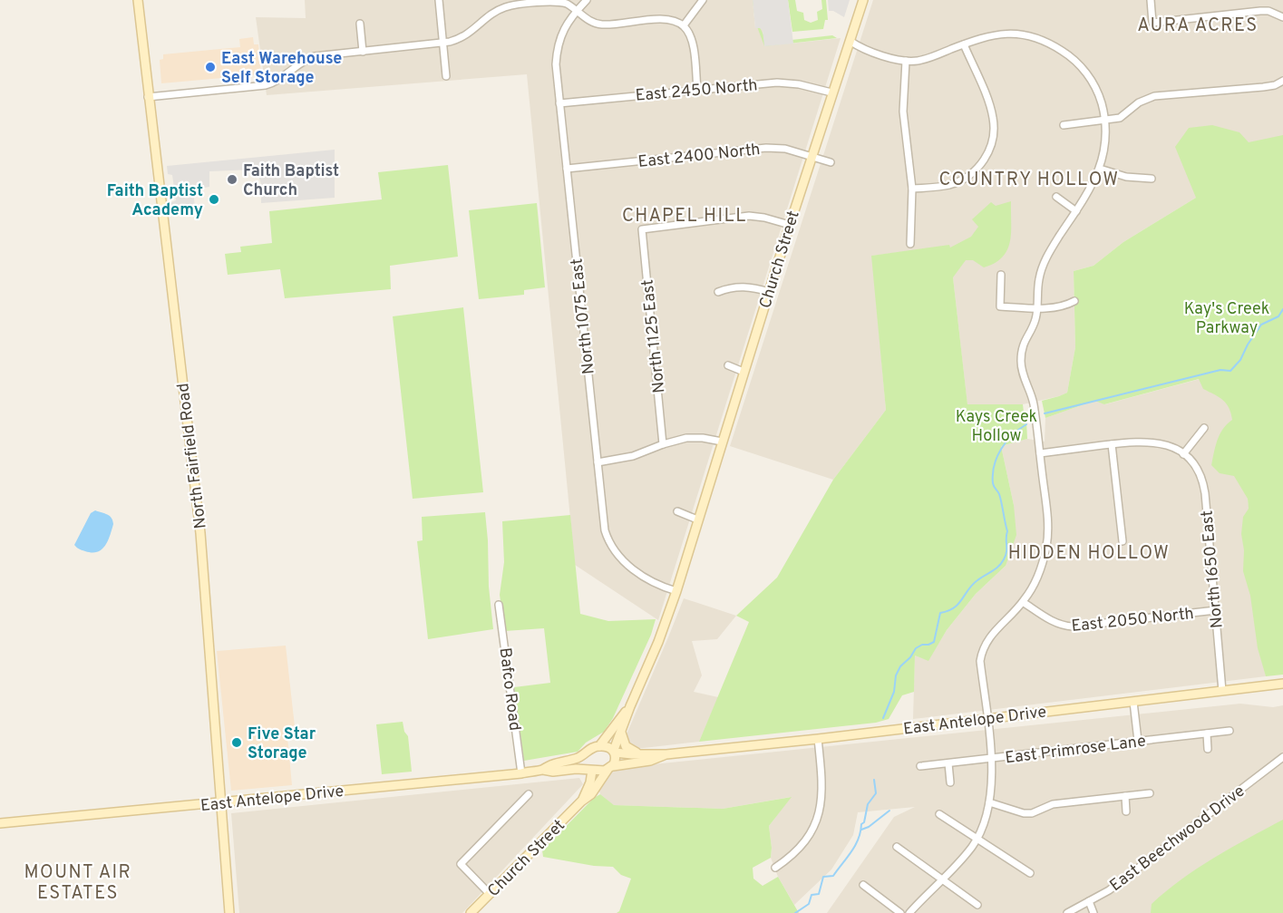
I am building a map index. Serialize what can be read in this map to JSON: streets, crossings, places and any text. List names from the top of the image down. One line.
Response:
{"streets":{"main road":["Church Street","North Fairfield Road","East Antelope Drive"],"street":["East 2450 North","East 2400 North","North 1075 East","North 1125 East","North 1650 East","East 2050 North","Bafco Road","East Primrose Lane","East Beechwood Drive"]},"crossings":[["East 2450 North","Church Street"],["East 2450 North","North 1075 East"],["East 2400 North","Church Street"],["East 2400 North","North 1075 East"],["Church Street","North 1075 East"],["Church Street","North 1125 East"],["Church Street","East Antelope Drive"],["North Fairfield Road","East Antelope Drive"],["North 1650 East","East 2050 North"],["North 1650 East","East Antelope Drive"],["Bafco Road","East Antelope Drive"]],"districts":["AURA ACRES","COUNTRY HOLLOW","CHAPEL HILL","HIDDEN HOLLOW","MOUNT AIR ESTATES"],"parks":["Kay's Creek Parkway","Kays Creek Hollow"],"places":["East Warehouse Self Storage","Faith Baptist Church","Faith Baptist Academy","Five Star Storage"]}
